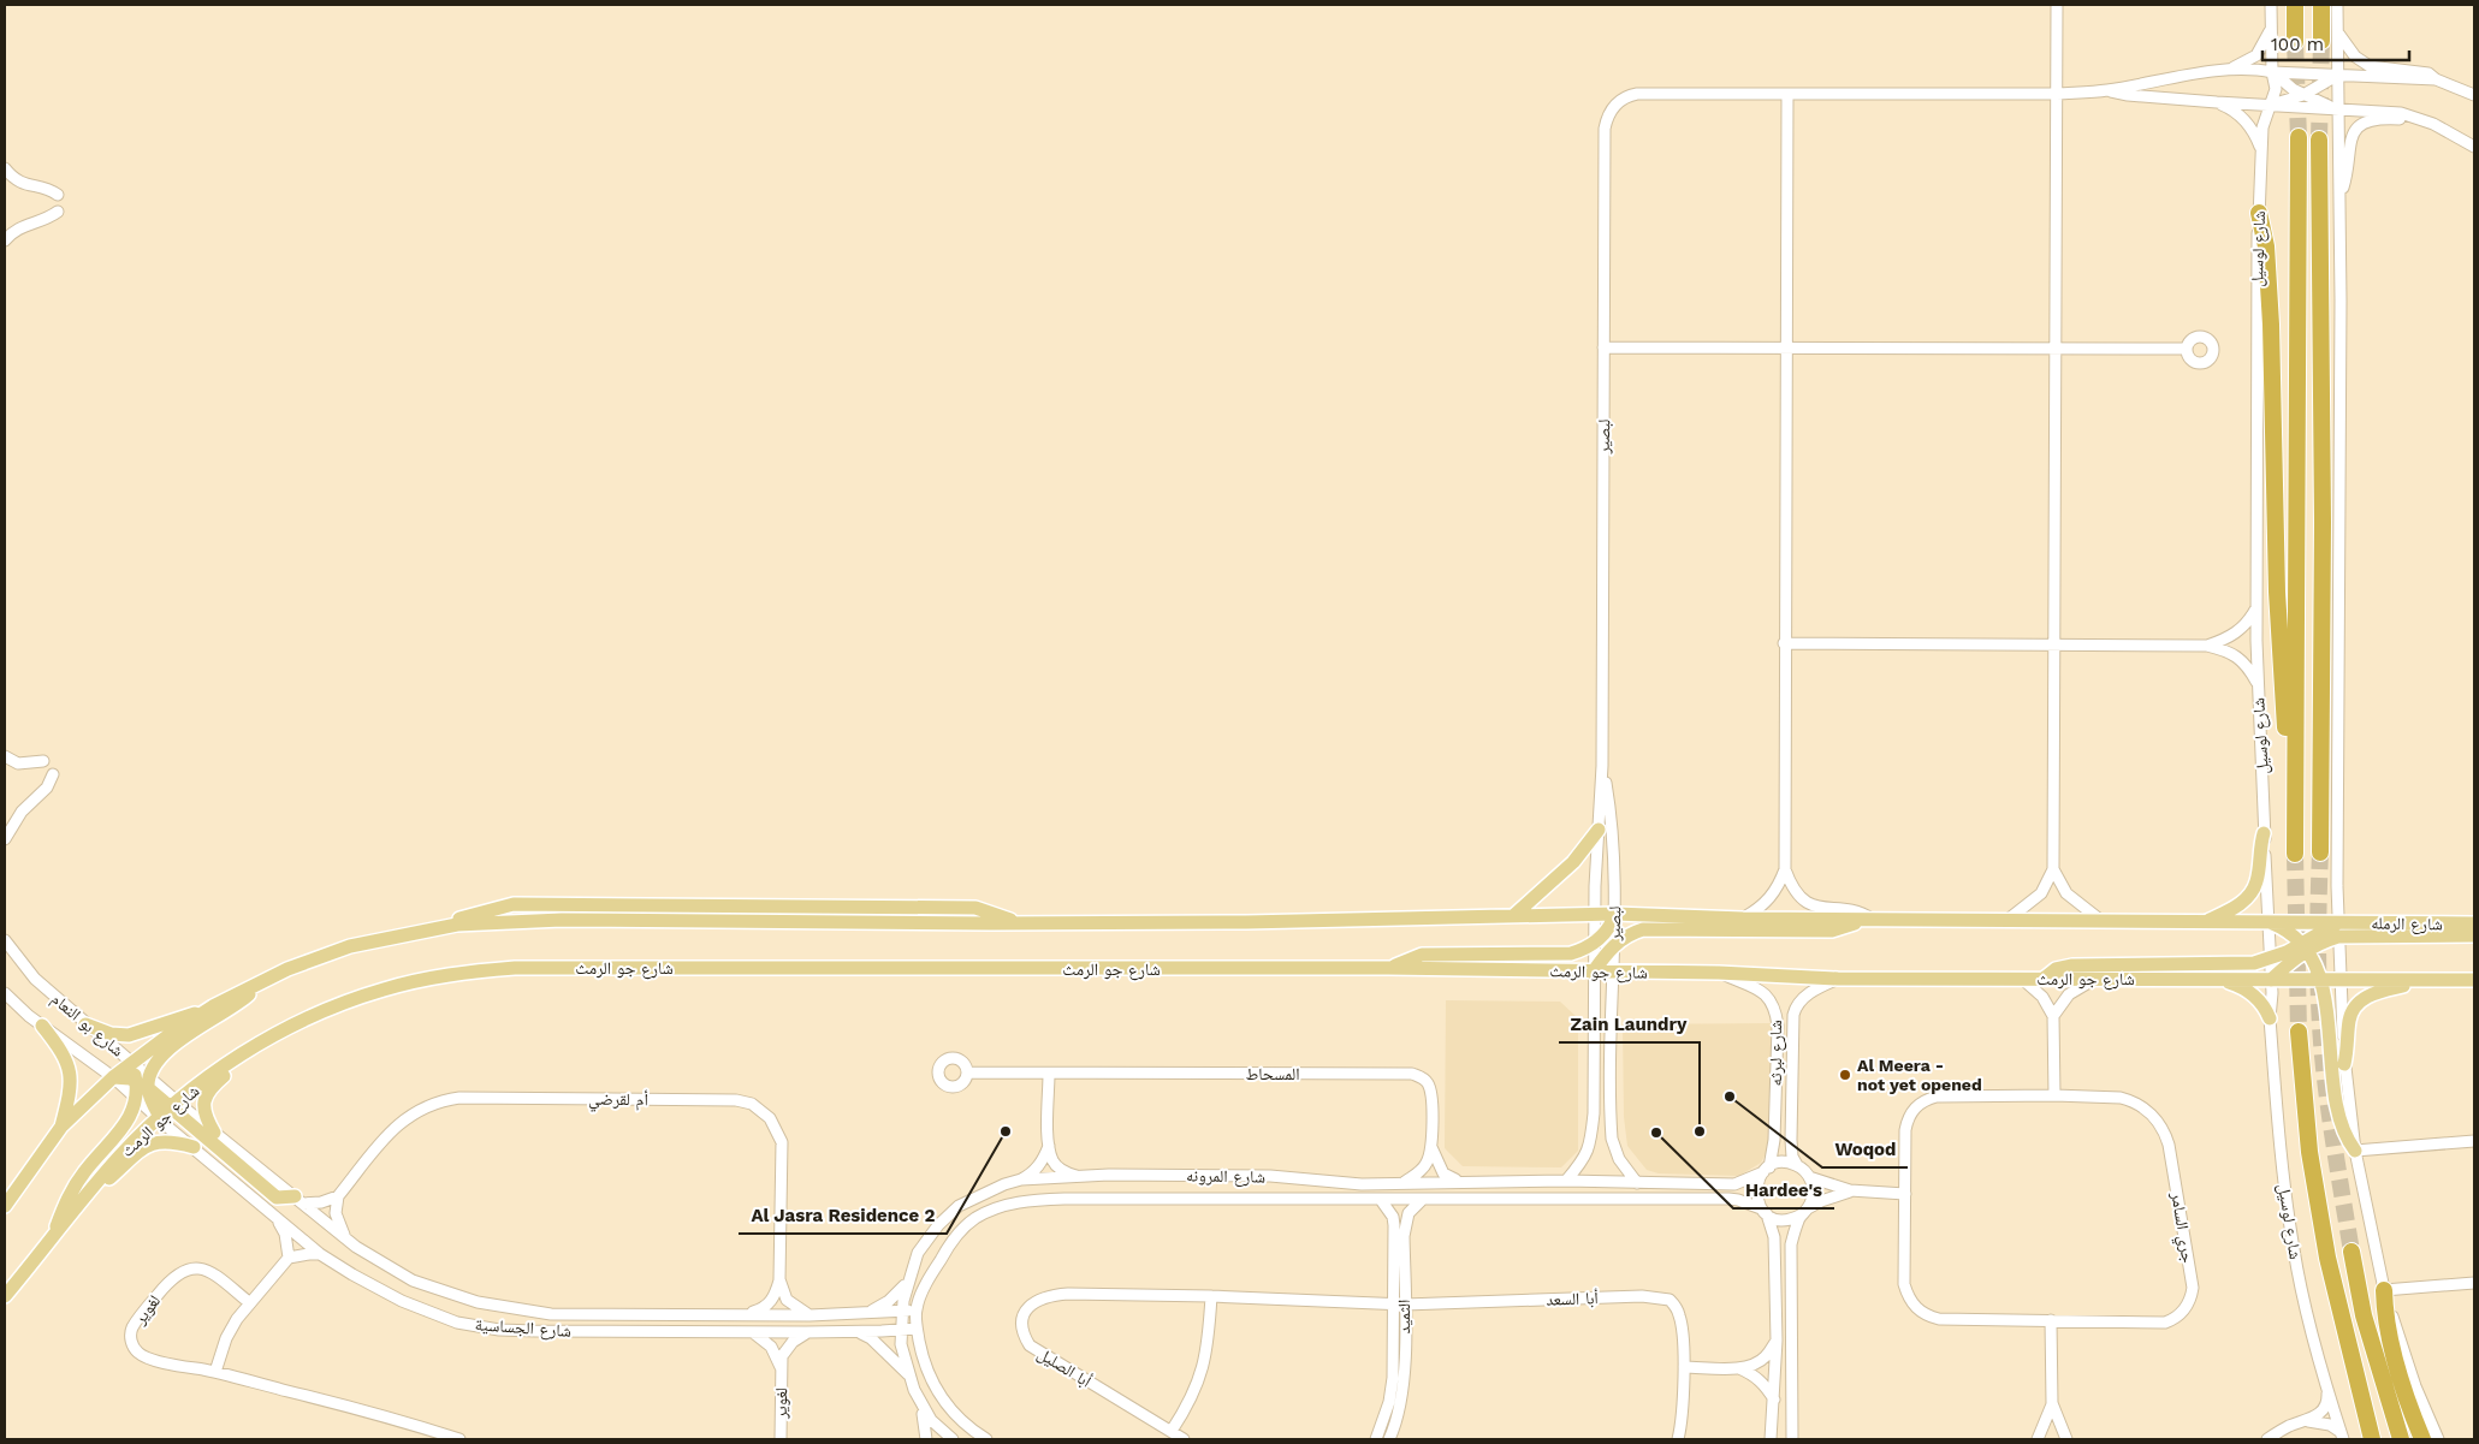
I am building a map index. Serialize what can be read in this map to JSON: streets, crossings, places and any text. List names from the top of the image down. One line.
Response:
{"streets":{"highway":["شارع لوسيل"],"main road":["شارع الرمله","شارع جو الرمث"],"street":["لبصير","شارع بو النعام","شارع لبرثه","المسحاط","أم لقرضي","شارع المرونه","جري السامر","أبا السعد","لغوير","الثميد","شارع الجساسية","أبا الصليل"]},"crossings":[["شارع لوسيل","شارع جو الرمث"],["لبصير","شارع جو الرمث"],["لبصير","شارع المرونه"],["شارع جو الرمث","شارع لبرثه"],["شارع جو الرمث","شارع الجساسية"],["شارع لبرثه","شارع المرونه"],["المسحاط","شارع المرونه"],["أم لقرضي","شارع الجساسية"],["شارع المرونه","الثميد"],["شارع المرونه","شارع الجساسية"],["أبا السعد","الثميد"],["أبا السعد","أبا الصليل"],["لغوير","شارع الجساسية"],["الثميد","أبا الصليل"]],"places":["Al Meera - not yet opened","Woqod","Al Jasra Residence 2","Zain Laundry","Hardee's"],"scale_bar":"100 m"}
